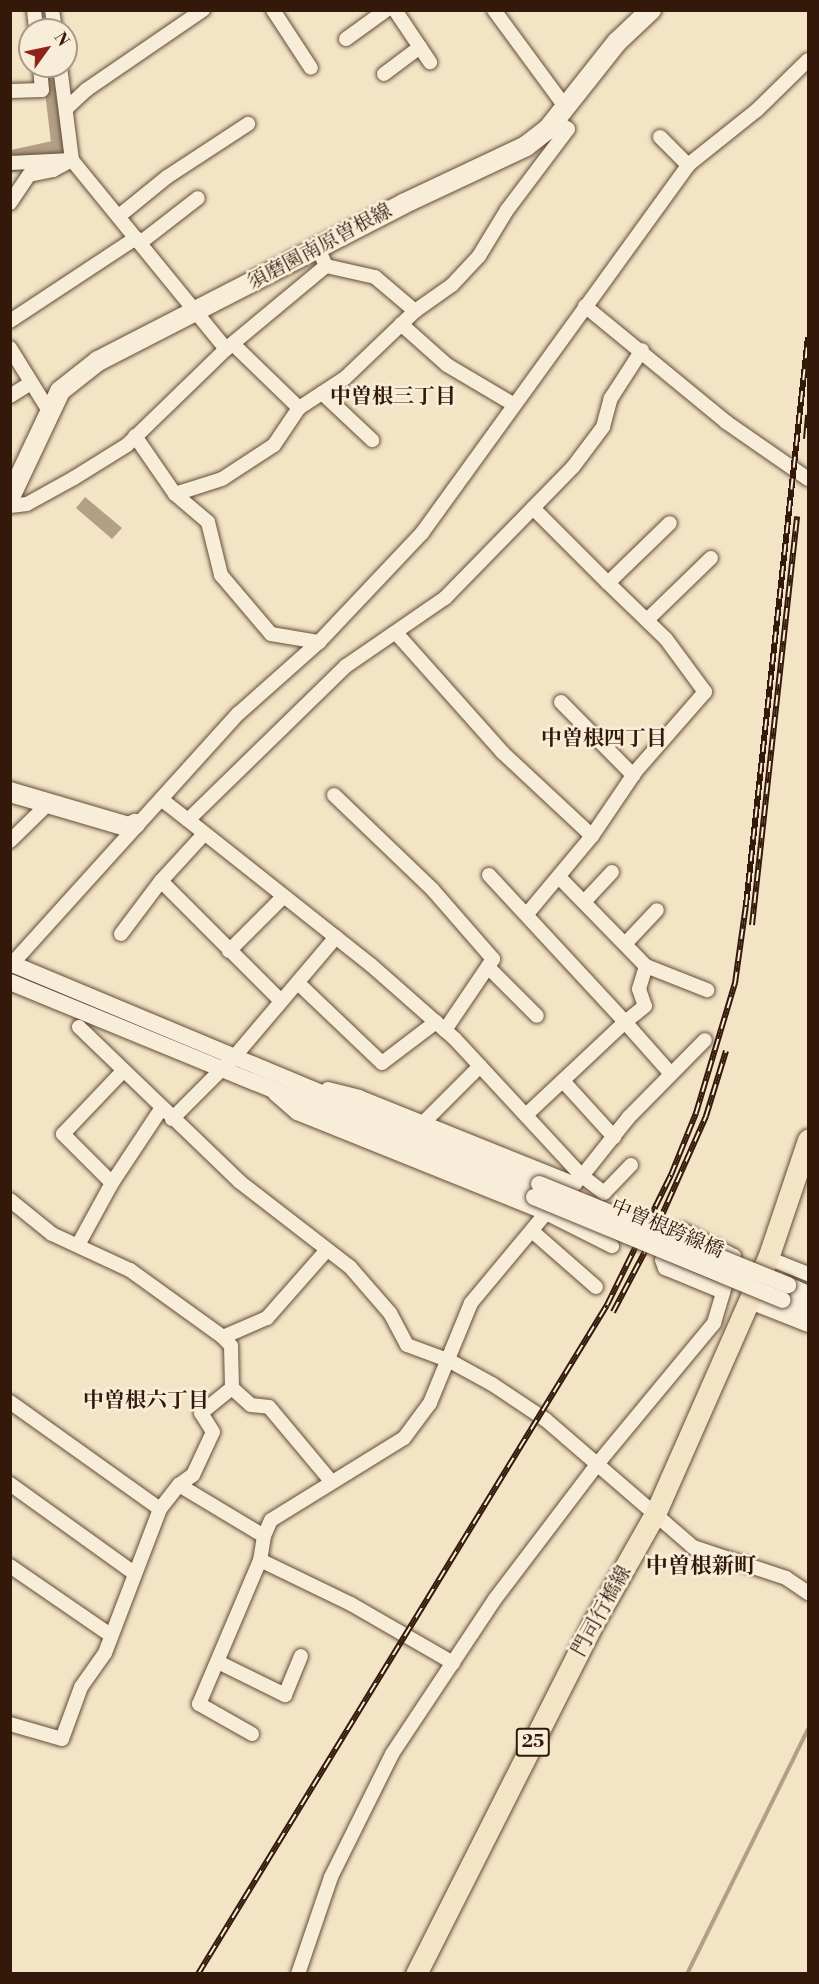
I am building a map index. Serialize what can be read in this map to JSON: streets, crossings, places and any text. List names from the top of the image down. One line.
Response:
{"streets":{"main road":["須磨園南原曽根線","門司行橋線","25"],"street":["中曽根跨線橋"]},"districts":["中曽根三丁目","中曽根四丁目","中曽根六丁目","中曽根新町"],"north":"top right"}
